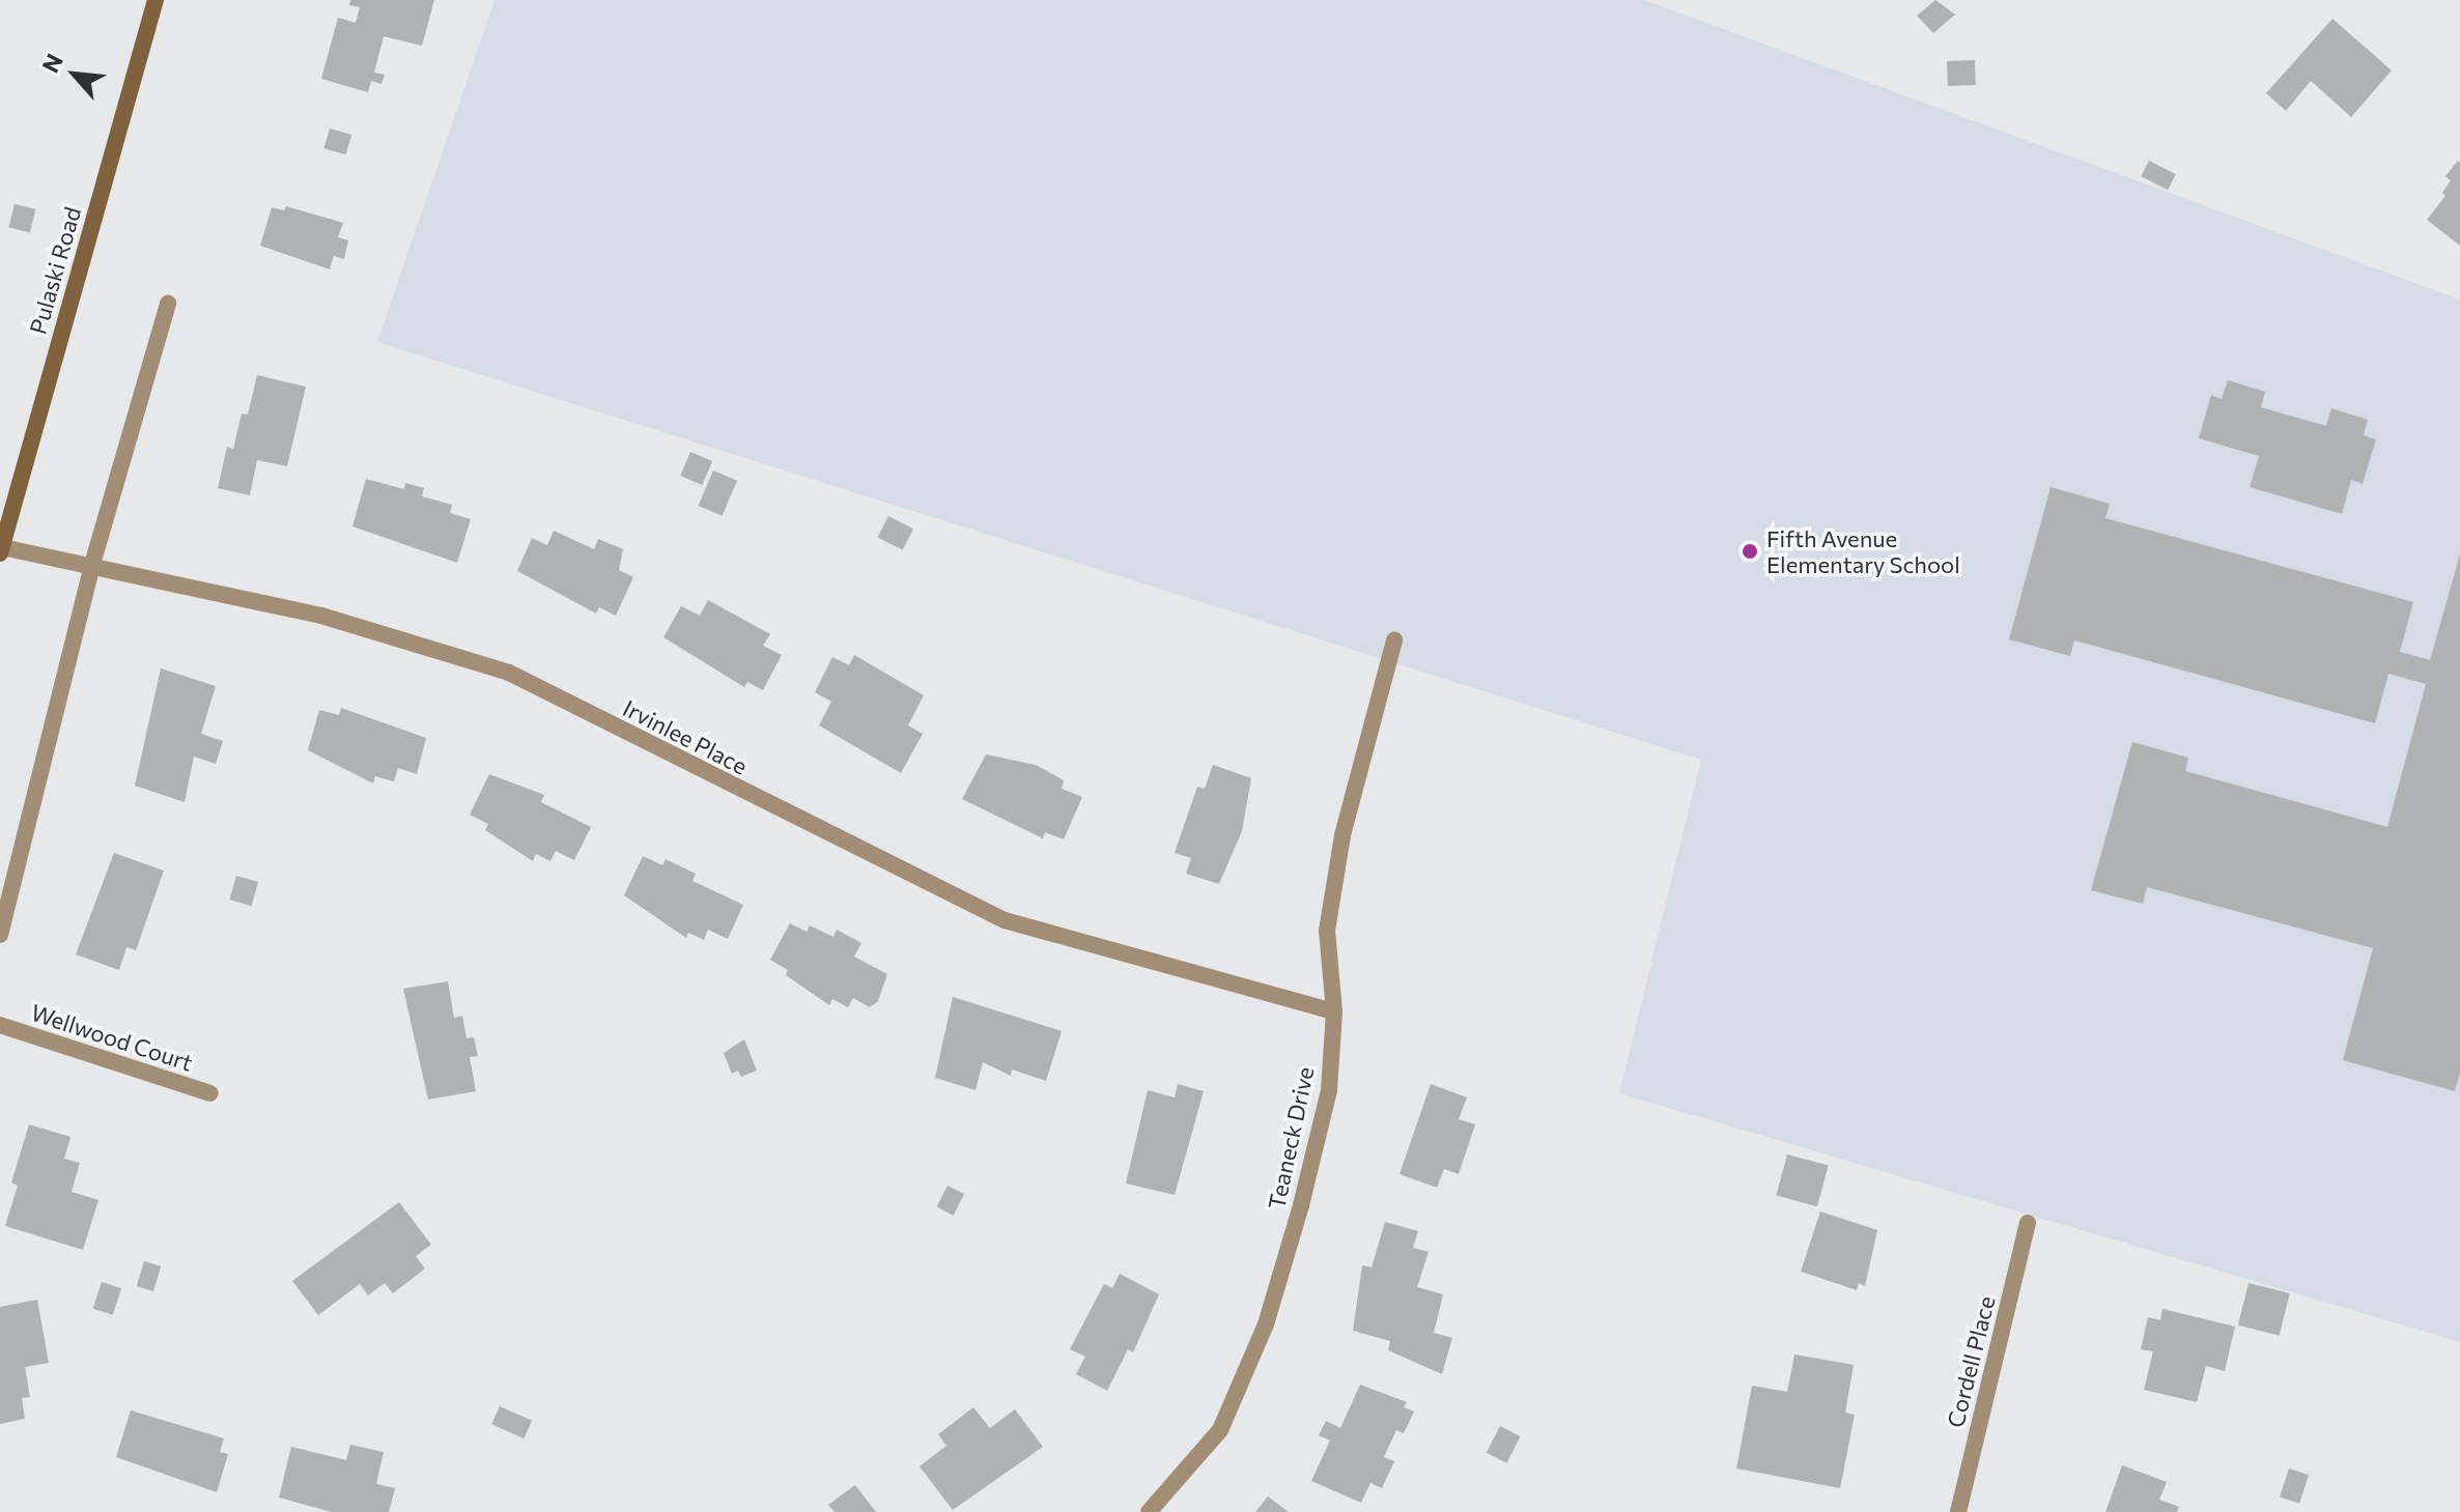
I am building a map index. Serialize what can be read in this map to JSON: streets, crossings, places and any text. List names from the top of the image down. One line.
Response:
{"streets":{"main road":["Pulaski Road"],"street":["Irvinlee Place","Wellwood Court","Teaneck Drive","Cordell Place"]},"crossings":[["Pulaski Road","Irvinlee Place"],["Irvinlee Place","Teaneck Drive"]],"places":["Fifth Avenue Elementary School"],"north":"top left"}
